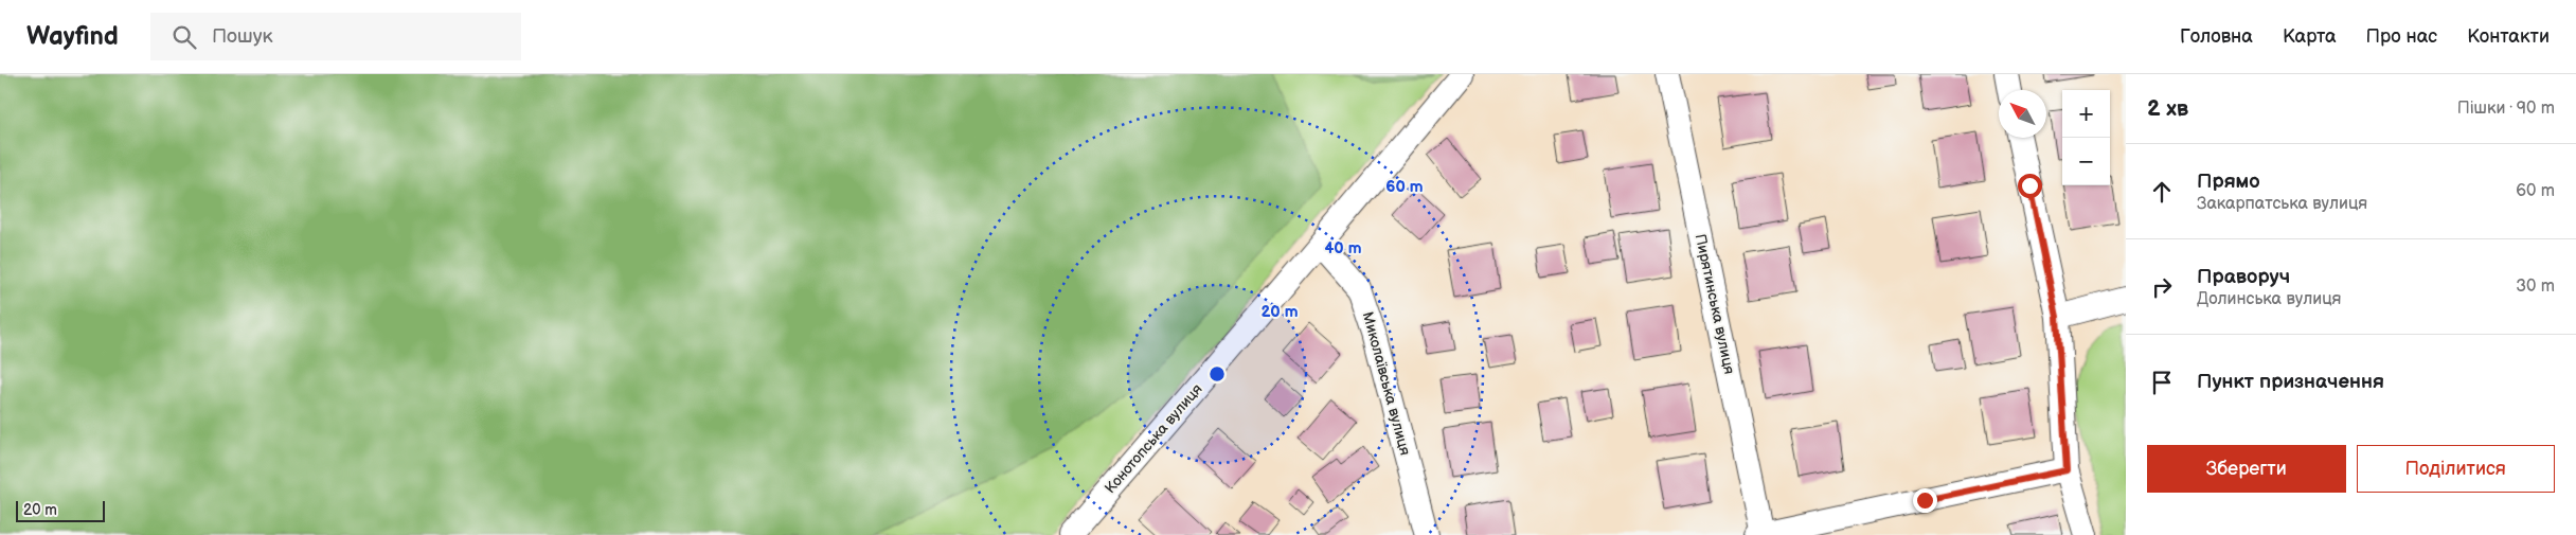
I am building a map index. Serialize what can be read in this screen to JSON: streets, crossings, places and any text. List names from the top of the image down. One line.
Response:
{"streets":{"street":["Пирятинська вулиця","Миколаївська вулиця","Конотопська вулиця"]},"crossings":[["Миколаївська вулиця","Конотопська вулиця"]],"scale_bar":"20 m","north":"top left","page":{"header":"Wayfind","search":"Пошук","nav":["Головна","Карта","Про нас","Контакти"],"heading":["2 хв","Пішки · 90 m"],"map_buttons":["+","−"],"list":[["Прямо","Закарпатська вулиця","60 m"],["Праворуч","Долинська вулиця","30 m"],"Пункт призначення"],"buttons":["Зберегти","Поділитися"],"scale":"20 m"},"rings":["60 m","40 m","20 m"]}
